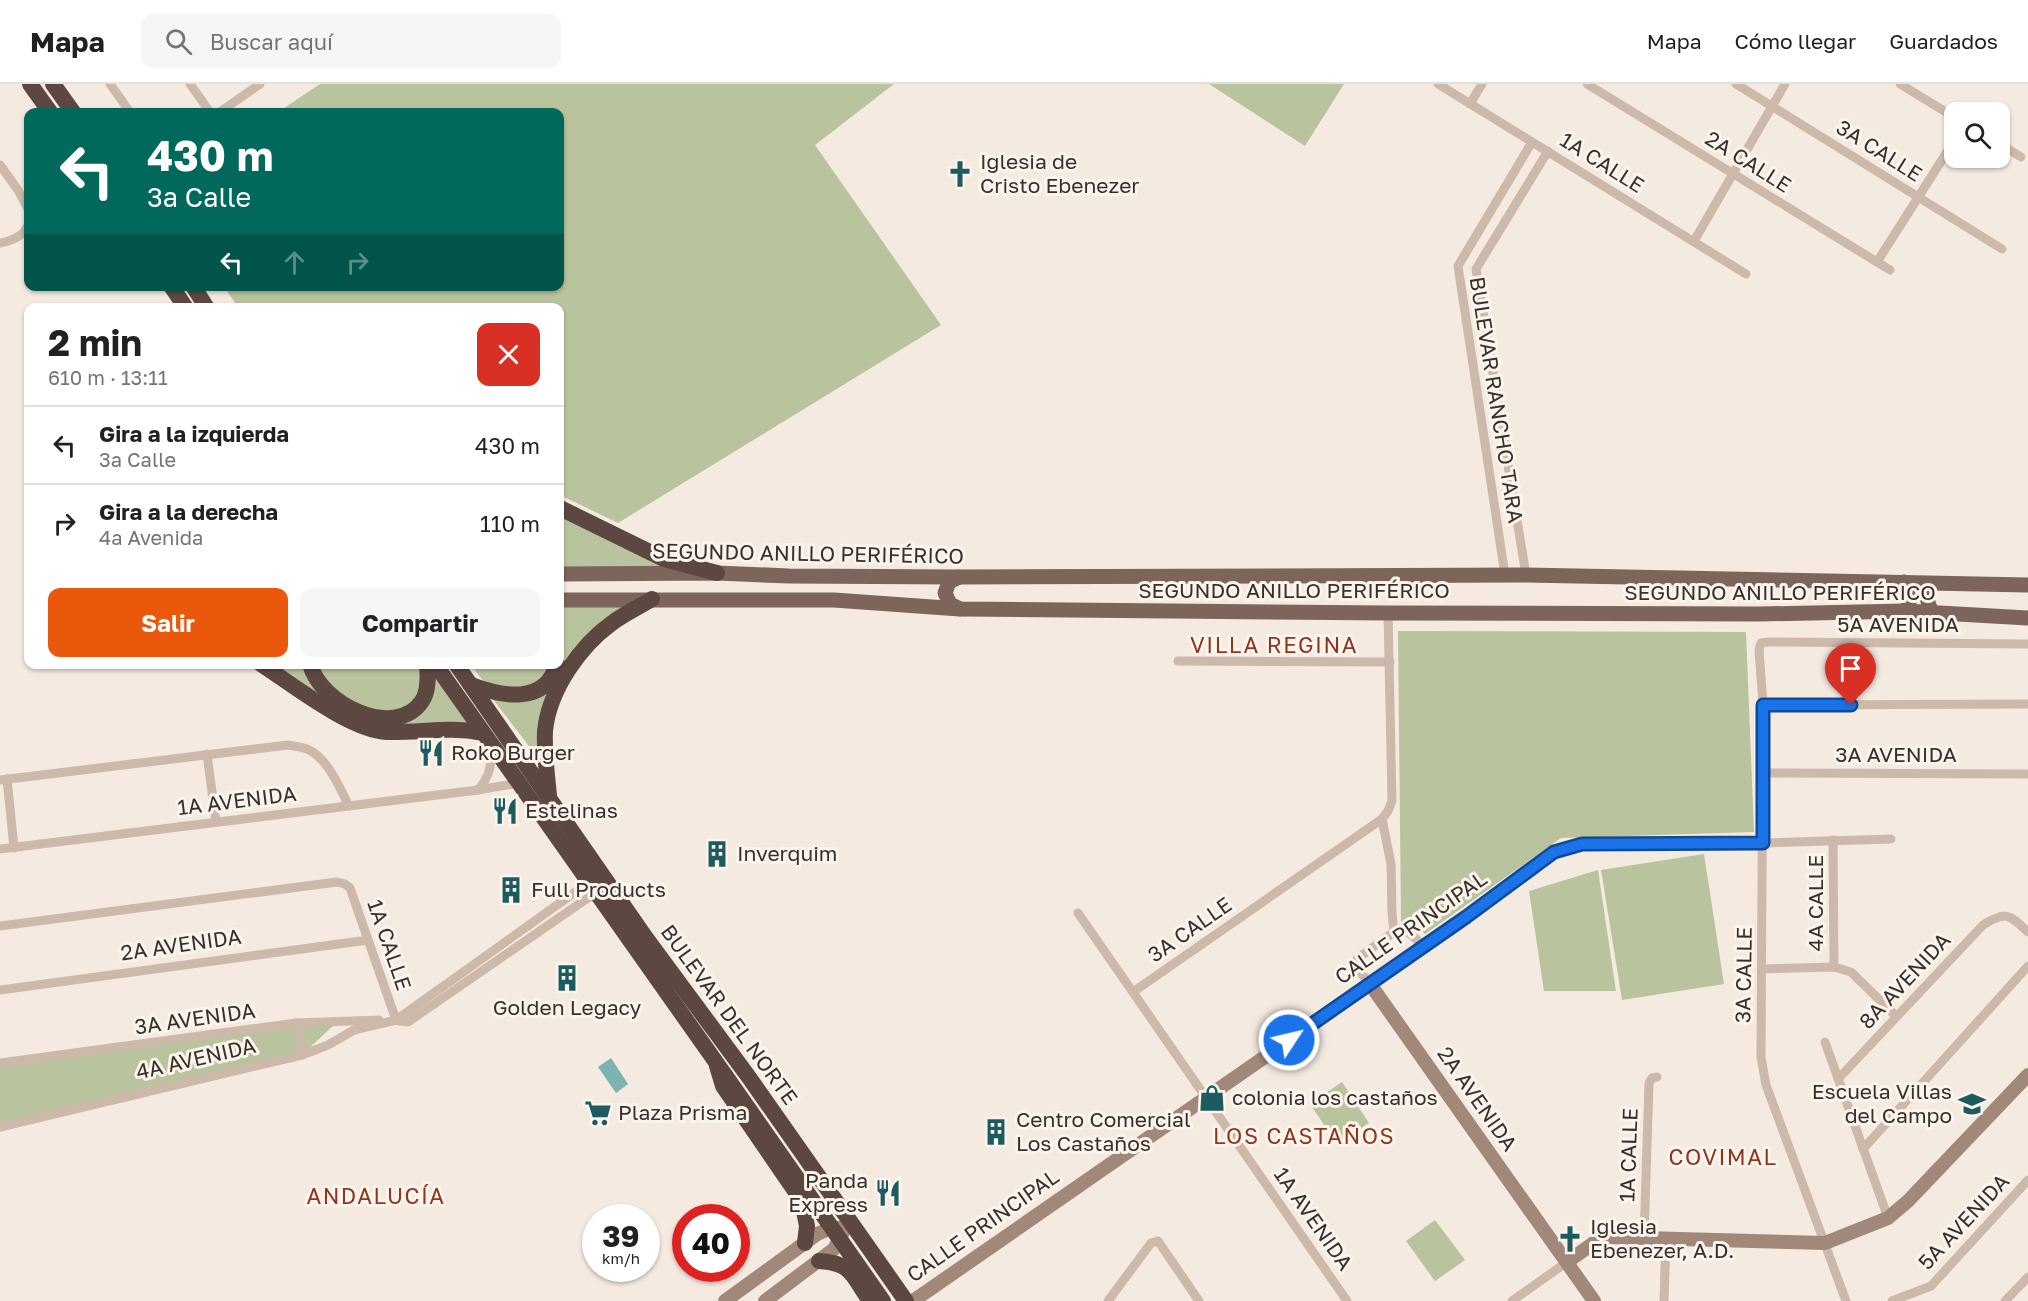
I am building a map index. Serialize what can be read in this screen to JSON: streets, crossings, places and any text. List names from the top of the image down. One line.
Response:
{"streets":{"highway":["BULEVAR DEL NORTE"],"main road":["SEGUNDO ANILLO PERIFÉRICO"],"street":["3A CALLE","2A CALLE","1A CALLE","BULEVAR RANCHO TARA","5A AVENIDA","3A AVENIDA","1A AVENIDA","4A CALLE","CALLE PRINCIPAL","2A AVENIDA","8A AVENIDA","4A AVENIDA"]},"crossings":[["3A CALLE","5A AVENIDA"],["3A CALLE","3A AVENIDA"],["3A CALLE","1A AVENIDA"],["3A CALLE","CALLE PRINCIPAL"],["1A CALLE","BULEVAR RANCHO TARA"],["1A CALLE","3A AVENIDA"],["1A CALLE","2A AVENIDA"],["1A CALLE","4A AVENIDA"],["BULEVAR RANCHO TARA","SEGUNDO ANILLO PERIFÉRICO"],["3A AVENIDA","4A AVENIDA"],["1A AVENIDA","CALLE PRINCIPAL"],["1A AVENIDA","BULEVAR DEL NORTE"],["CALLE PRINCIPAL","2A AVENIDA"]],"districts":["VILLA REGINA","LOS CASTAÑOS","COVIMAL","ANDALUCÍA"],"places":{"church":["Iglesia de Cristo Ebenezer","Iglesia Ebenezer, A.D."],"restaurant":["Roko Burger","Estelinas","Panda Express"],"building":["Inverquim","Full Products","Golden Legacy","Centro Comercial Los Castaños"],"shop":["colonia los castaños"],"school or university":["Escuela Villas del Campo"],"supermarket":["Plaza Prisma"]},"page":{"header":"Mapa","search":"Buscar aquí","nav":["Mapa","Cómo llegar","Guardados"],"turn":["430 m","3a Calle"],"heading":["2 min","610 m · 13:11"],"list":[{"name":"Gira a la izquierda","note":"3a Calle","value":"430 m"},{"name":"Gira a la derecha","note":"4a Avenida","value":"110 m"}],"buttons":["Salir","Compartir"],"speed":"39 km/h","limit":"40"}}
